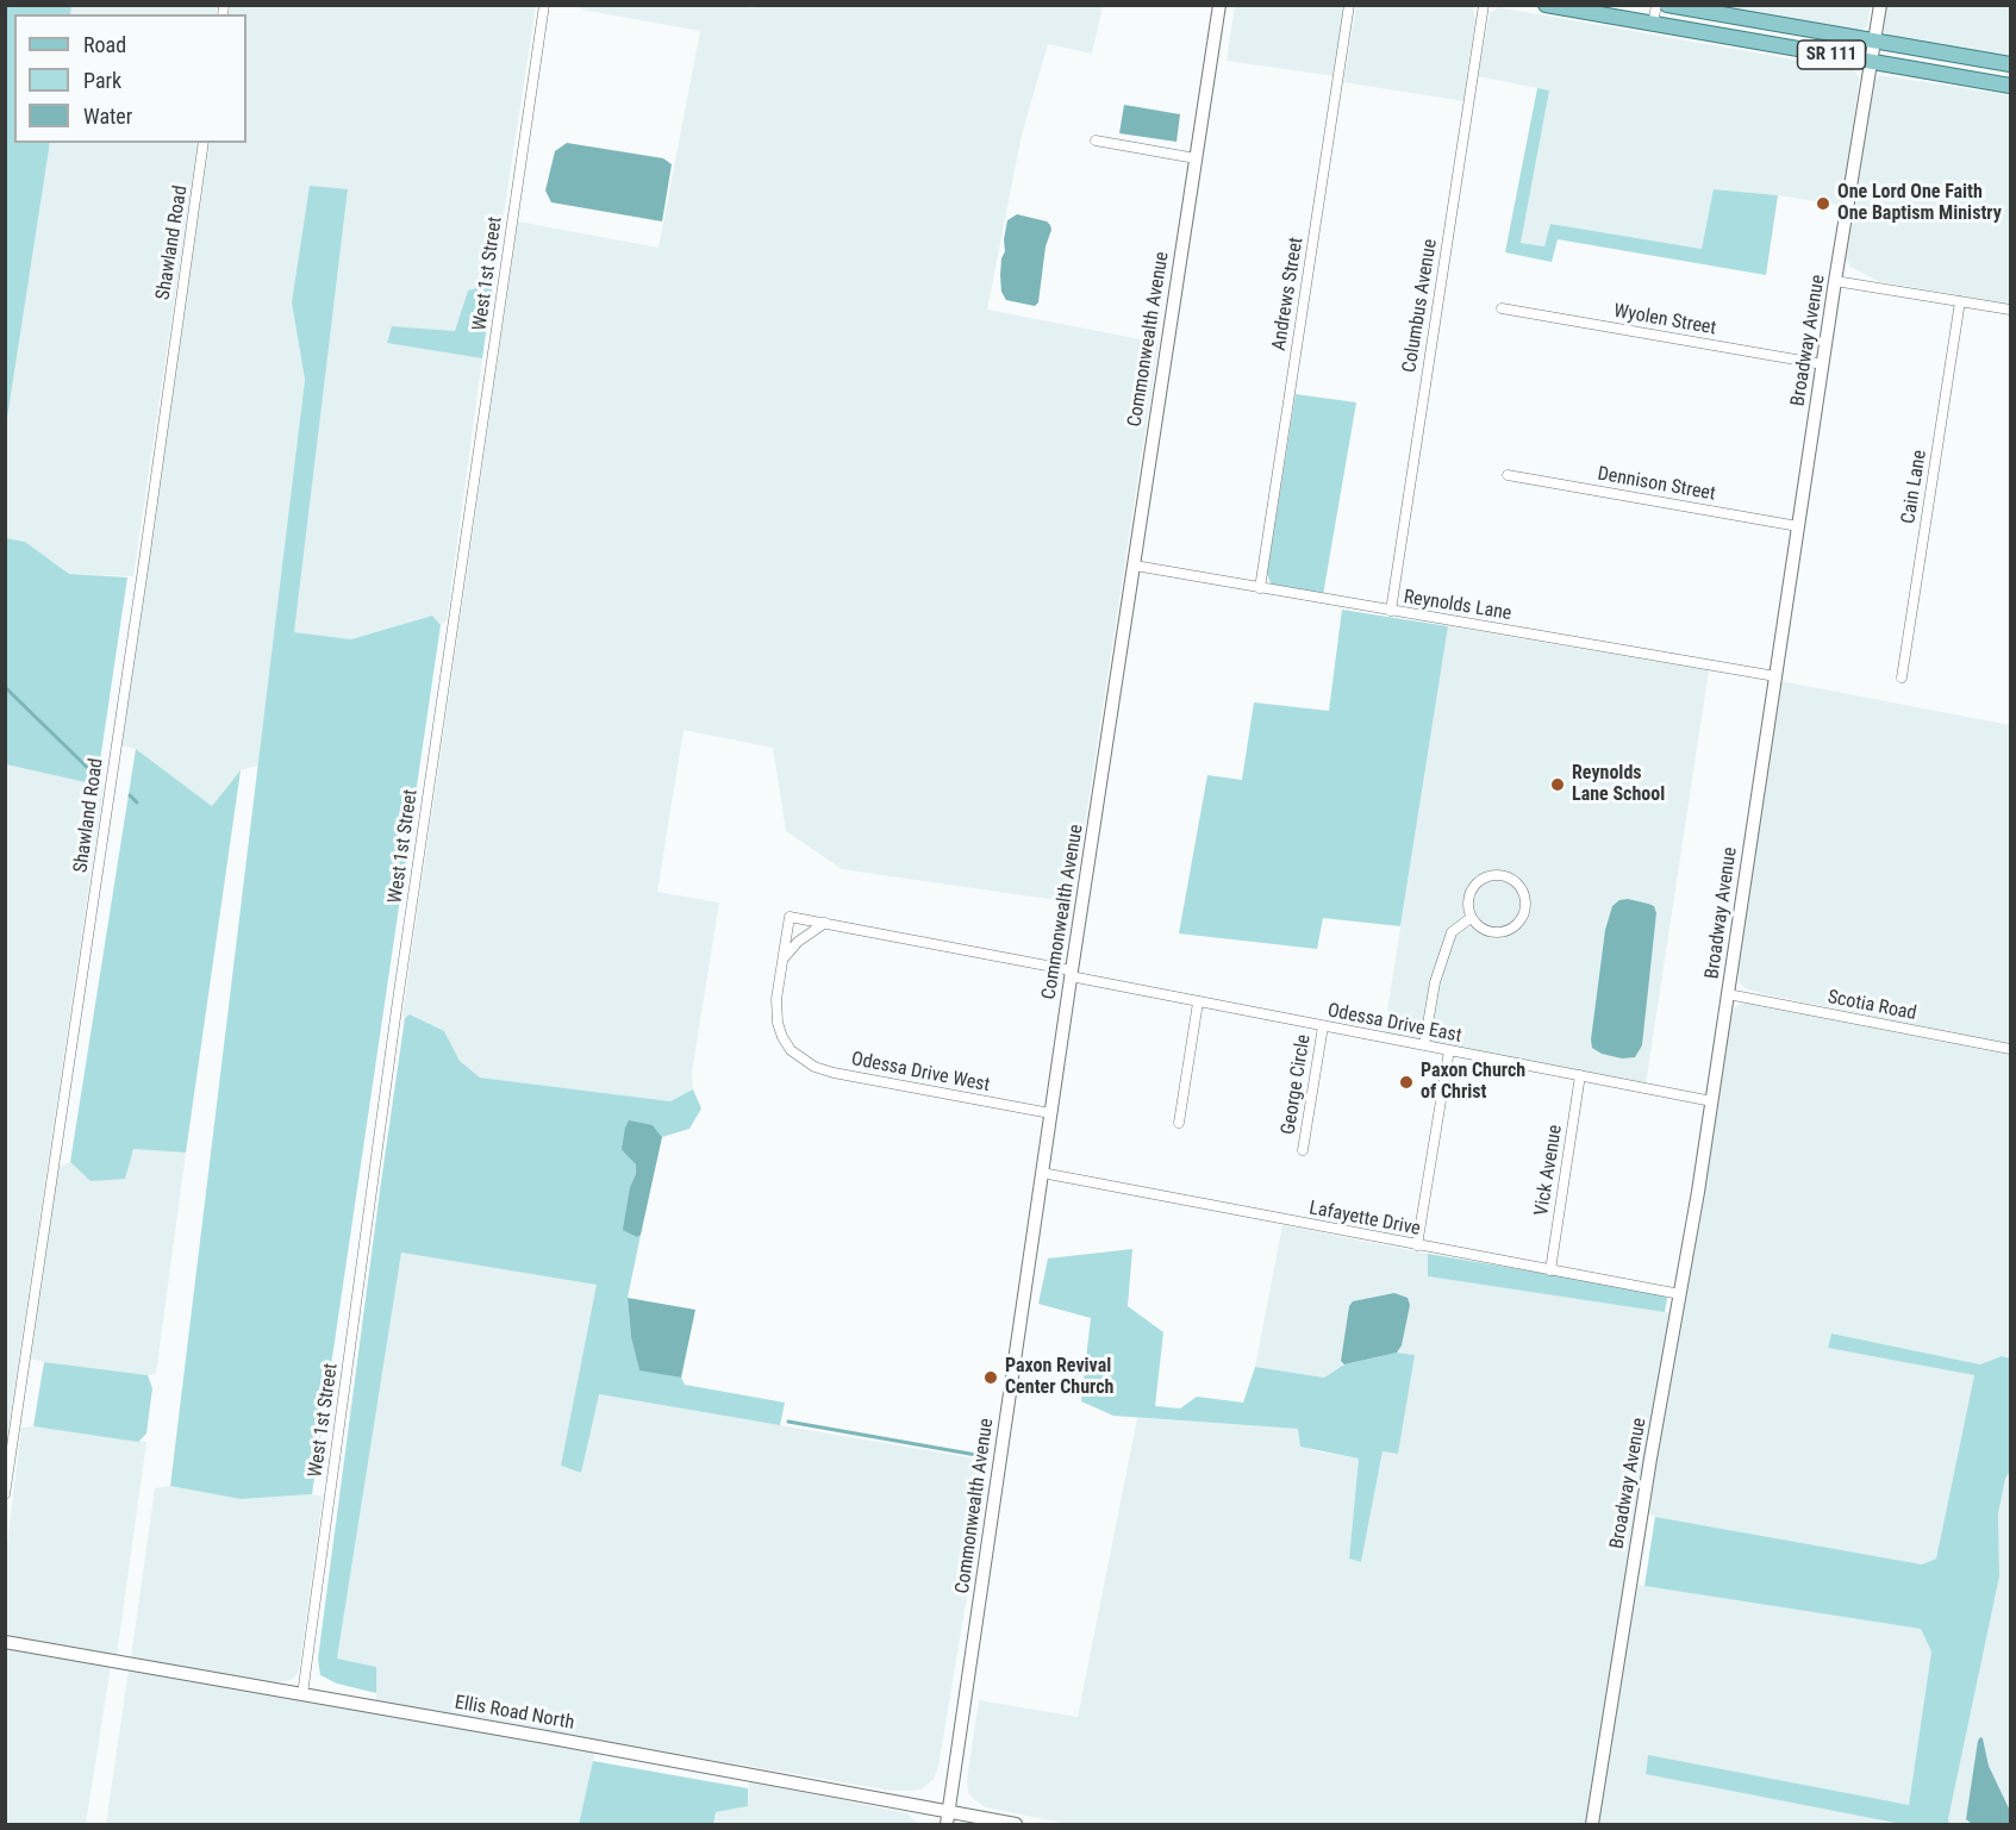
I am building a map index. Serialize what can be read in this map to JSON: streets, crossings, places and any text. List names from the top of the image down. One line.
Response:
{"streets":{"main road":["SR 111"],"street":["Shawland Road","West 1st Street","Andrews Street","Columbus Avenue","Wyolen Street","Commonwealth Avenue","Broadway Avenue","Dennison Street","Cain Lane","Reynolds Lane","Scotia Road","Odessa Drive East","Odessa Drive West","George Circle","Vick Avenue","Lafayette Drive","Ellis Road North"]},"crossings":[["SR 111","Broadway Avenue"],["West 1st Street","Ellis Road North"],["Andrews Street","Reynolds Lane"],["Columbus Avenue","Reynolds Lane"],["Wyolen Street","Broadway Avenue"],["Commonwealth Avenue","Reynolds Lane"],["Commonwealth Avenue","Odessa Drive East"],["Commonwealth Avenue","Odessa Drive West"],["Commonwealth Avenue","Lafayette Drive"],["Commonwealth Avenue","Ellis Road North"],["Broadway Avenue","Dennison Street"],["Broadway Avenue","Reynolds Lane"],["Broadway Avenue","Scotia Road"],["Broadway Avenue","Odessa Drive East"],["Broadway Avenue","Lafayette Drive"],["Odessa Drive East","Odessa Drive West"],["Odessa Drive East","George Circle"],["Odessa Drive East","Vick Avenue"],["Vick Avenue","Lafayette Drive"]],"places":["One Lord One Faith One Baptism Ministry","Reynolds Lane School","Paxon Church of Christ","Paxon Revival Center Church"],"legend":["Road","Park","Water"]}
